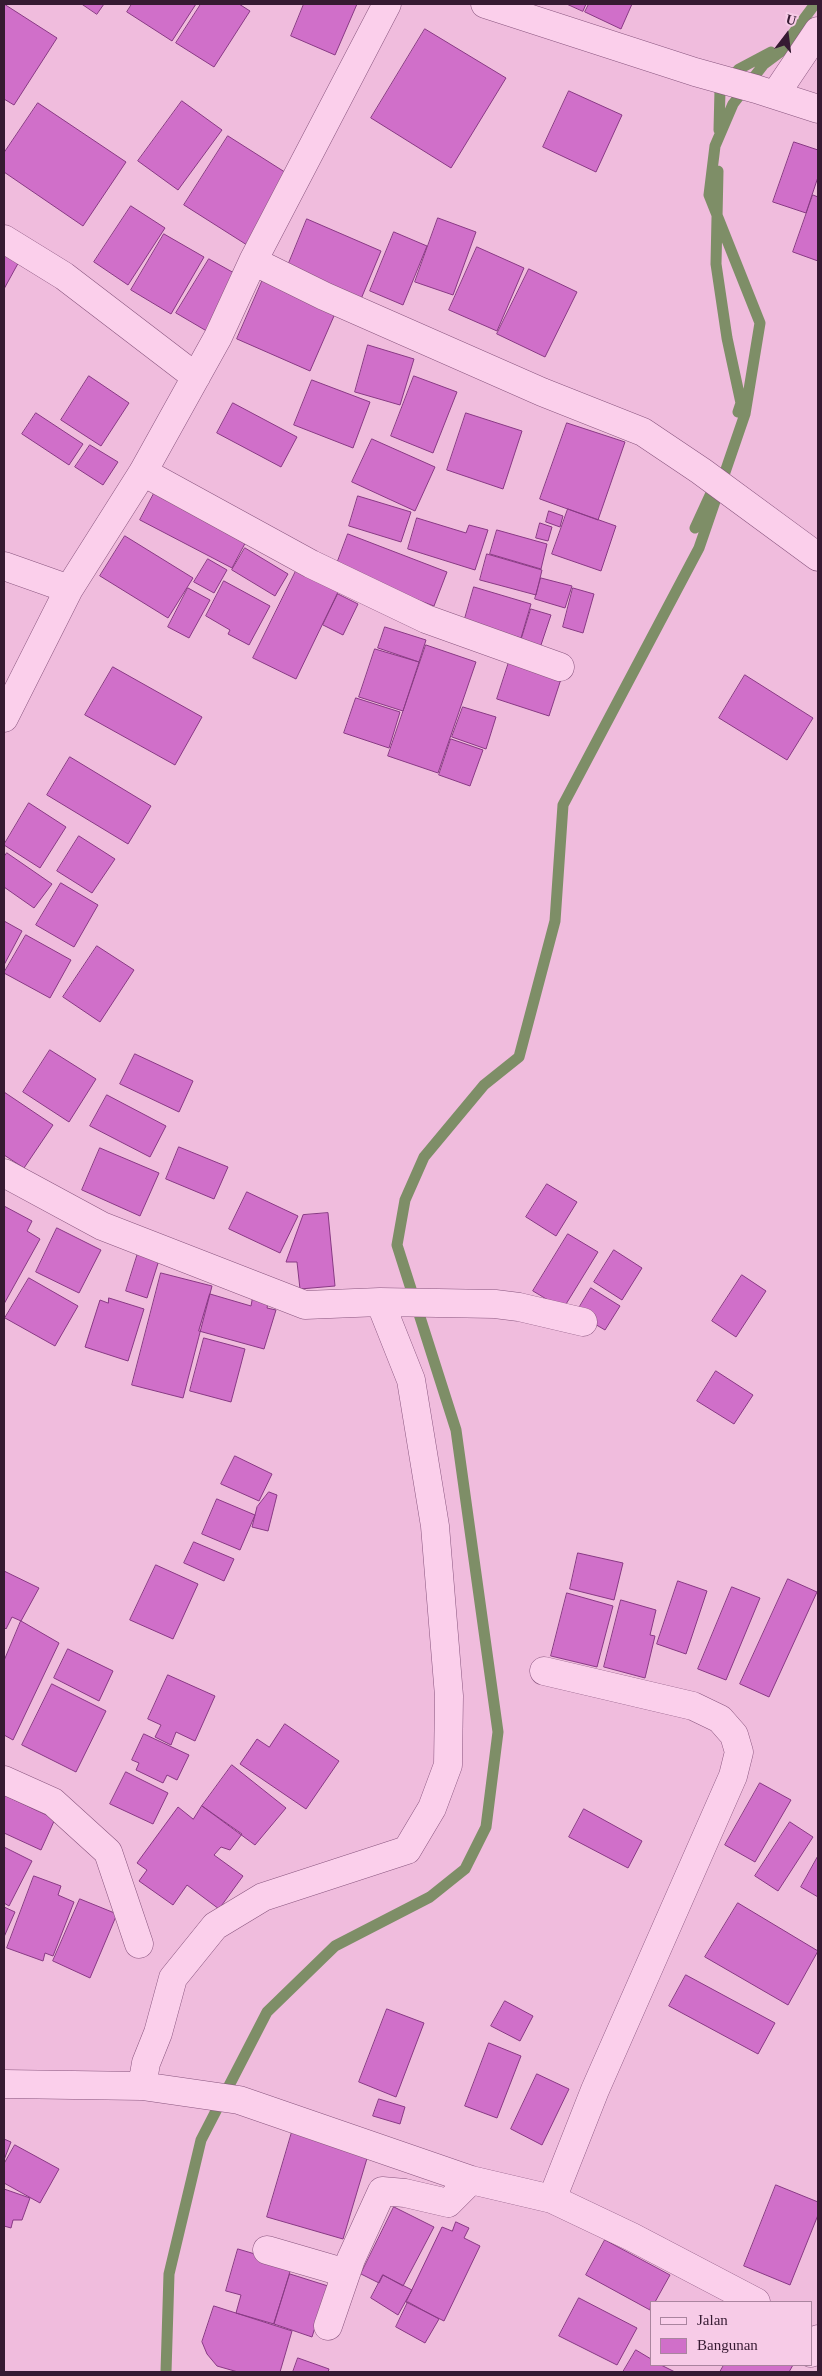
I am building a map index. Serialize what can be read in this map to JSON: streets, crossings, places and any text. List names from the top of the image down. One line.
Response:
{"legend":["Jalan","Bangunan"],"north":"top"}
